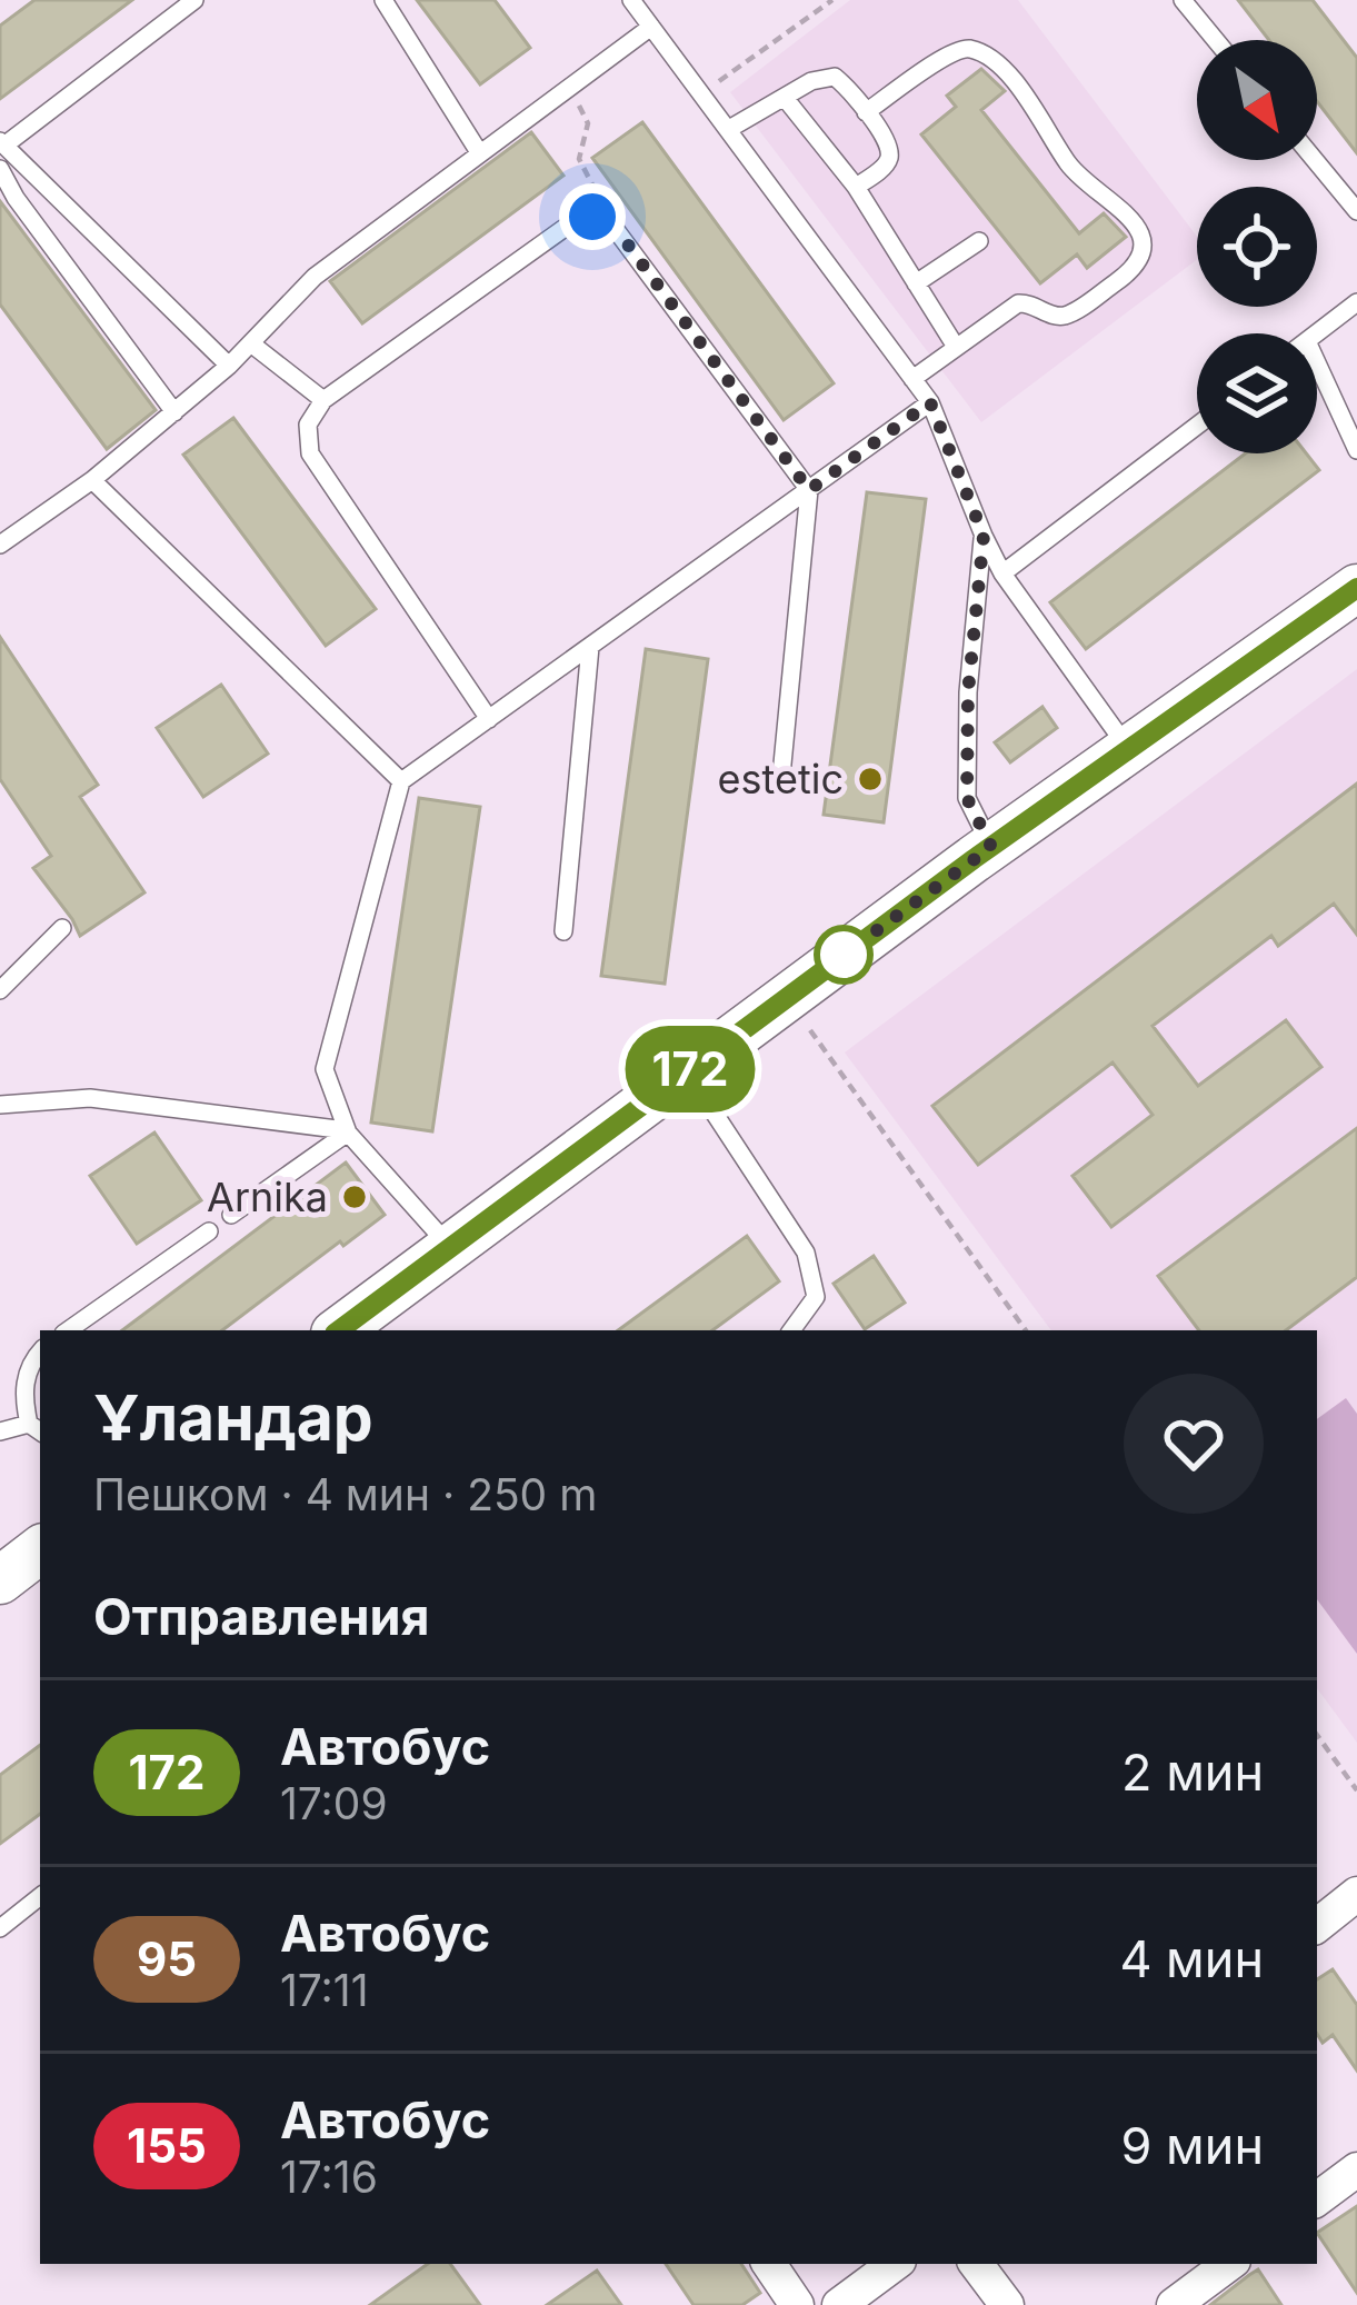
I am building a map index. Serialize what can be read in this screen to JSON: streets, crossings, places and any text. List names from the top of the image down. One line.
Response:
{"places":["estetic","Arnika"],"lines":["bus line 172"],"north":"bottom right","page":{"on_map":"172","heading":[["Ұландар","Пешком · 4 мин · 250 m"],"Отправления"],"list":[{"mark":"172","name":"Автобус","note":"17:09","value":"2 мин"},{"mark":"95","name":"Автобус","note":"17:11","value":"4 мин"},{"mark":"155","name":"Автобус","note":"17:16","value":"9 мин"}]}}
